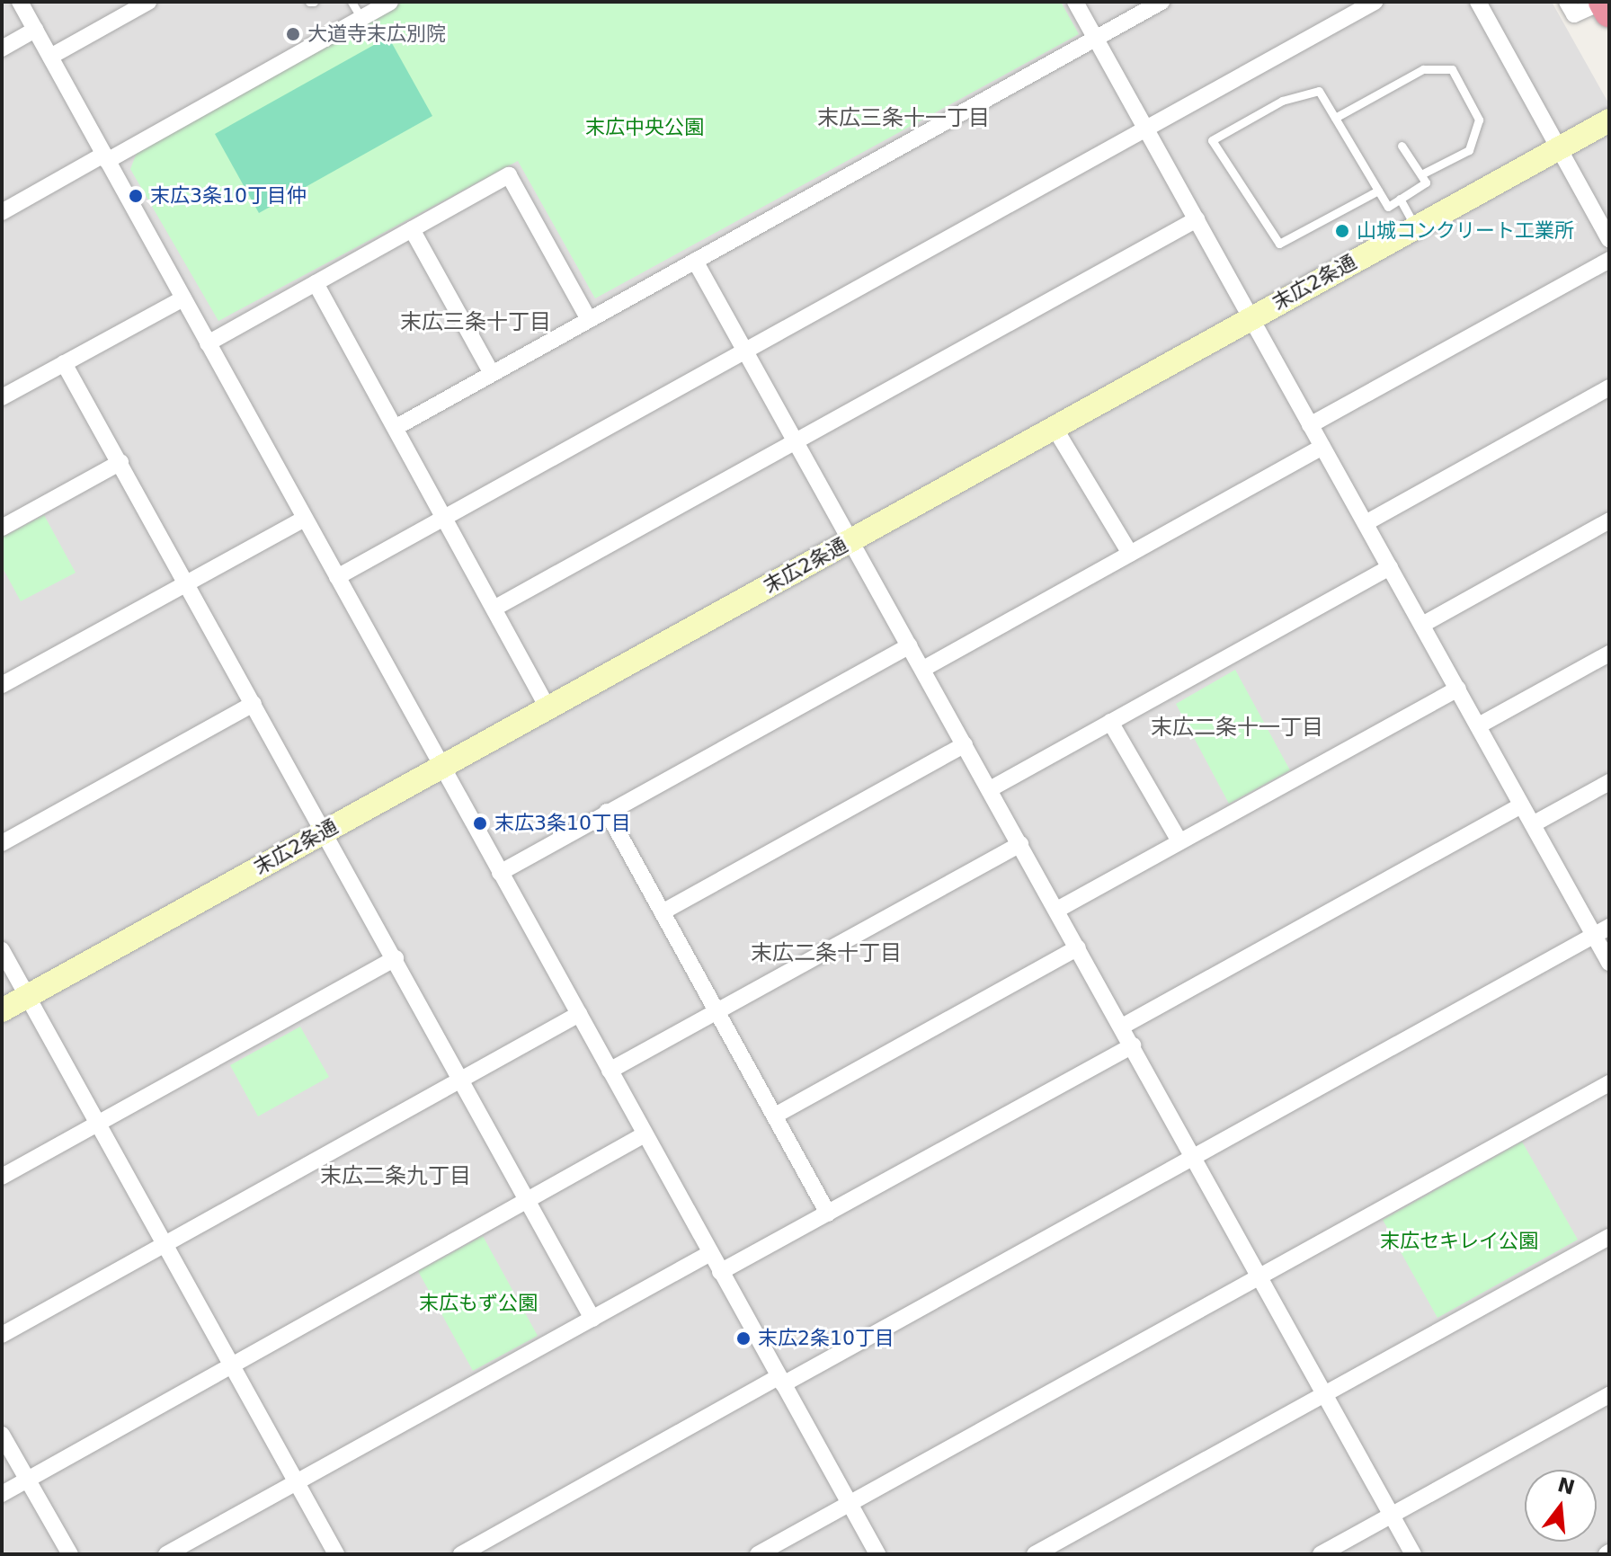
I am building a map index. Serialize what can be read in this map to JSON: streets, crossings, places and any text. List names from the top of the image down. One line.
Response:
{"streets":{"street":["末広2条通"]},"districts":["末広三条十一丁目","末広三条十丁目","末広二条十一丁目","末広二条十丁目","末広二条九丁目"],"parks":["末広中央公園","末広セキレイ公園","末広もず公園"],"places":["大道寺末広別院","末広3条10丁目仲","山城コンクリート工業所","末広3条10丁目","末広2条10丁目"],"north":"top"}
